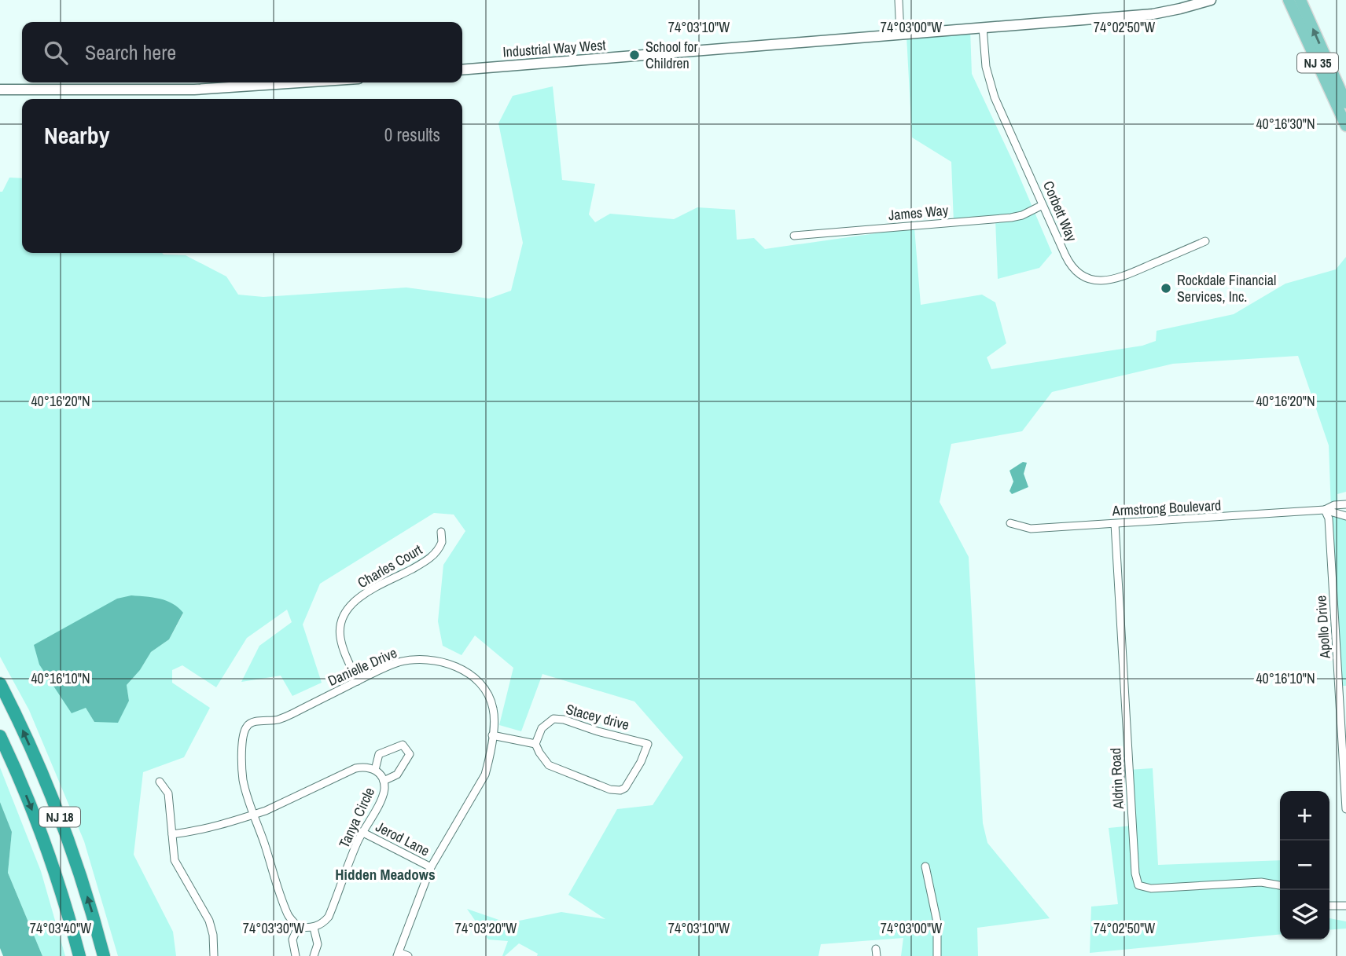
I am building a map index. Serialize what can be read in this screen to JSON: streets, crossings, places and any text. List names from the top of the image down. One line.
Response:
{"streets":{"highway":["NJ 18"],"main road":["NJ 35"],"street":["Industrial Way West","Corbett Way","James Way","Armstrong Boulevard","Charles Court","Apollo Drive","Danielle Drive","Stacey drive","Aldrin Road","Tanya Circle","Jerod Lane"]},"crossings":[["Industrial Way West","Corbett Way"],["Corbett Way","James Way"],["Armstrong Boulevard","Apollo Drive"],["Armstrong Boulevard","Aldrin Road"],["Charles Court","Danielle Drive"],["Danielle Drive","Tanya Circle"],["Danielle Drive","Jerod Lane"],["Tanya Circle","Jerod Lane"]],"districts":["Hidden Meadows"],"places":["School for Children","Rockdale Financial Services, Inc."],"page":{"search":"Search here","heading":["Nearby","0 results"],"map_buttons":["+","−"]},"coordinates":["74°03'10\"W","74°03'00\"W","74°02'50\"W","40°16'30\"N","40°16'20\"N","40°16'10\"N","74°03'40\"W","74°03'30\"W","74°03'20\"W"]}
